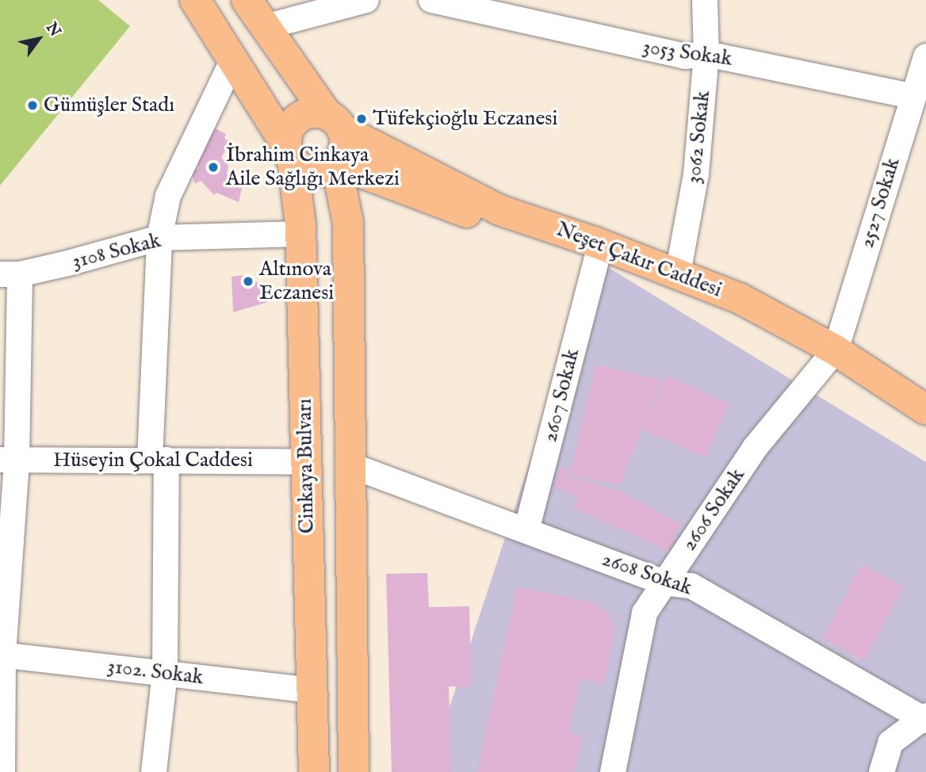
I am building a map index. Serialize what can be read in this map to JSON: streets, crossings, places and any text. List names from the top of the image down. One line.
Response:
{"streets":{"main road":["Neşet Çakır Caddesi","Cinkaya Bulvarı"],"street":["3053 Sokak","3062 Sokak","2527 Sokak","3108 Sokak","2607 Sokak","Hüseyin Çokal Caddesi","2606 Sokak","2608 Sokak","3102. Sokak"]},"crossings":[["3053 Sokak","3062 Sokak"],["3053 Sokak","2527 Sokak"],["3062 Sokak","Neşet Çakır Caddesi"],["2527 Sokak","Neşet Çakır Caddesi"],["2527 Sokak","2606 Sokak"],["3108 Sokak","Cinkaya Bulvarı"],["Neşet Çakır Caddesi","2607 Sokak"],["Neşet Çakır Caddesi","Cinkaya Bulvarı"],["Neşet Çakır Caddesi","2606 Sokak"],["2607 Sokak","2608 Sokak"],["Hüseyin Çokal Caddesi","Cinkaya Bulvarı"],["Cinkaya Bulvarı","3102. Sokak"],["2606 Sokak","2608 Sokak"]],"places":["Gümüşler Stadı","Tüfekçioğlu Eczanesi","İbrahim Cinkaya Aile Sağlığı Merkezi","Altınova Eczanesi"],"north":"top right"}
